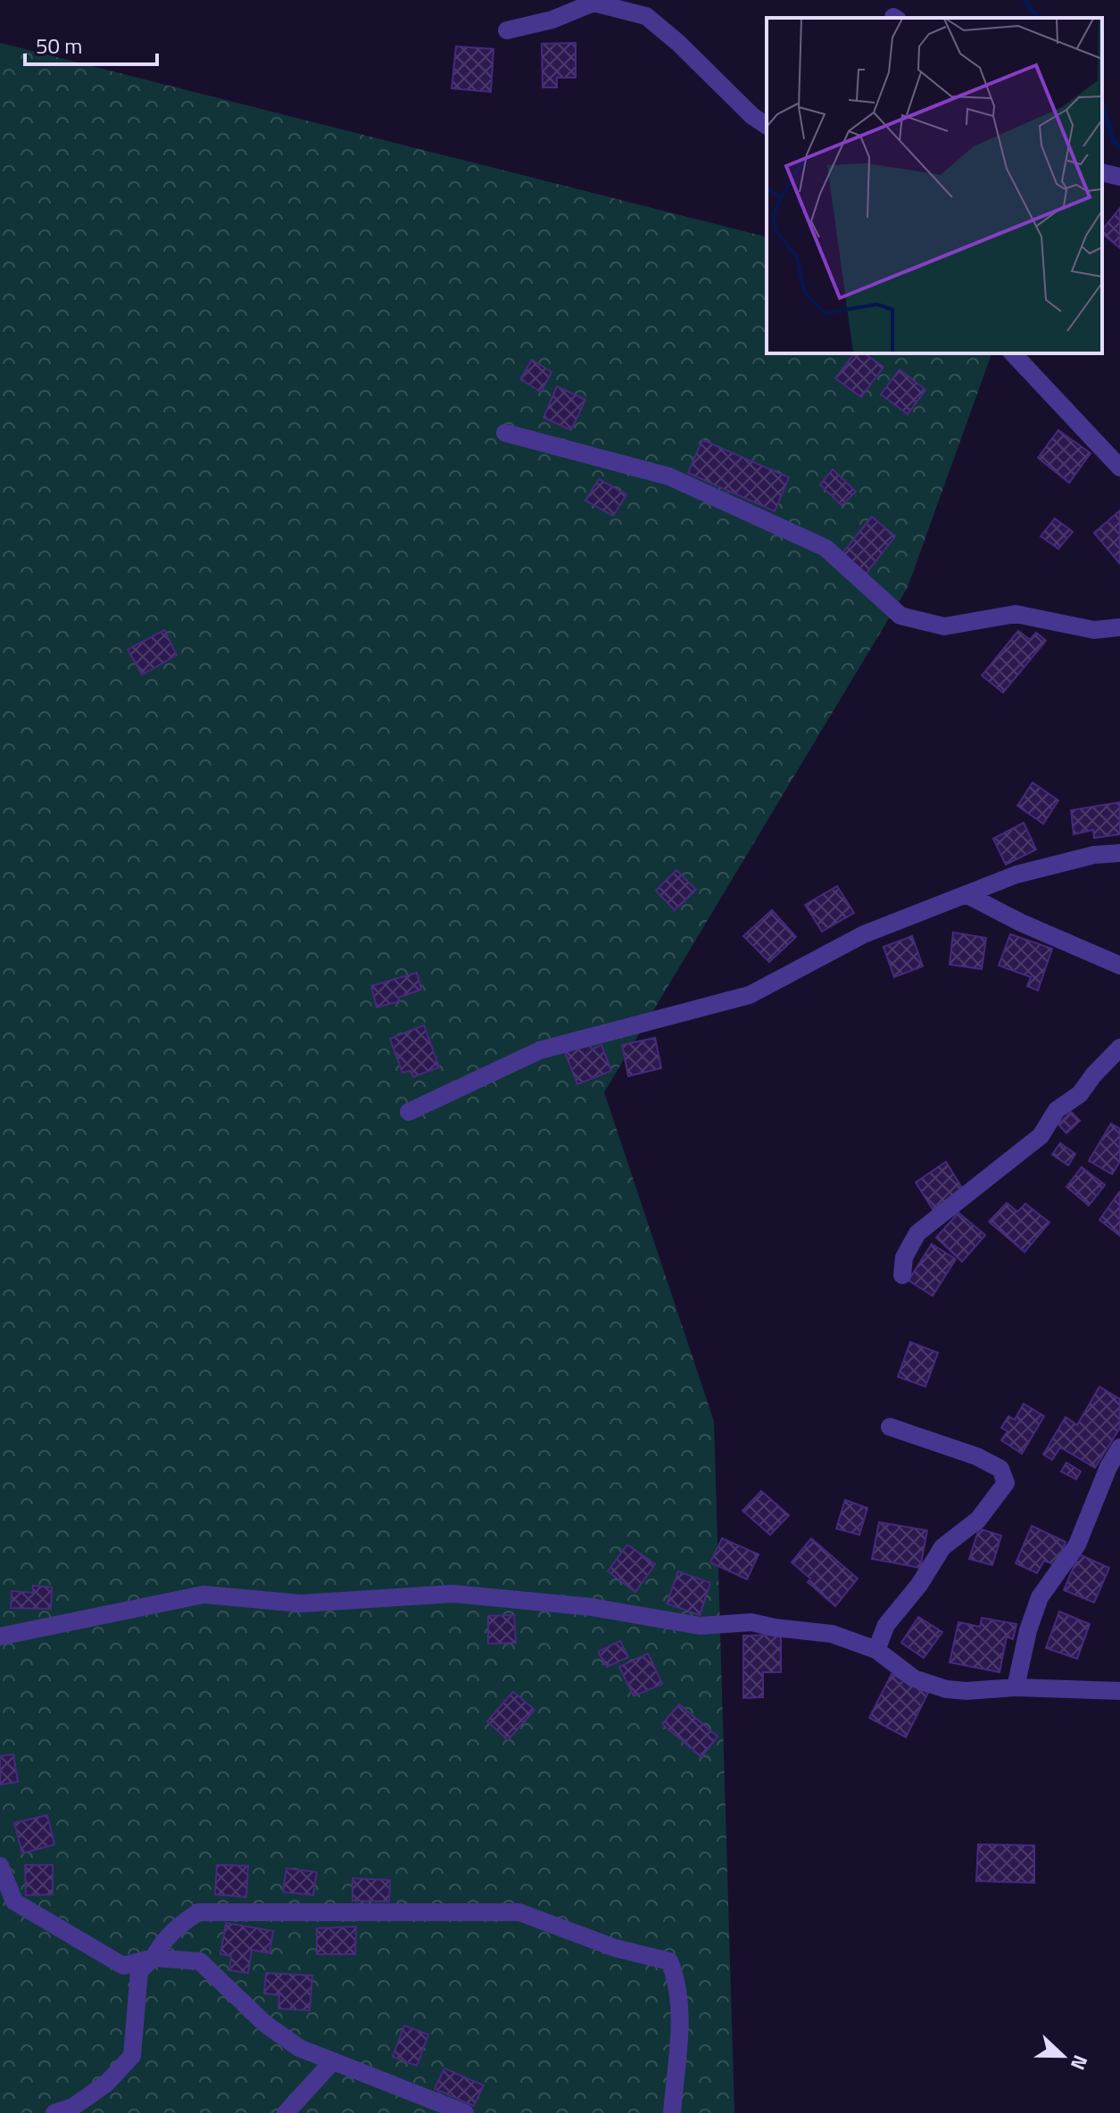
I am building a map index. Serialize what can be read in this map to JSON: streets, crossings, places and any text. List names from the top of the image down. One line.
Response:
{"scale_bar":"50 m","north":"right"}
